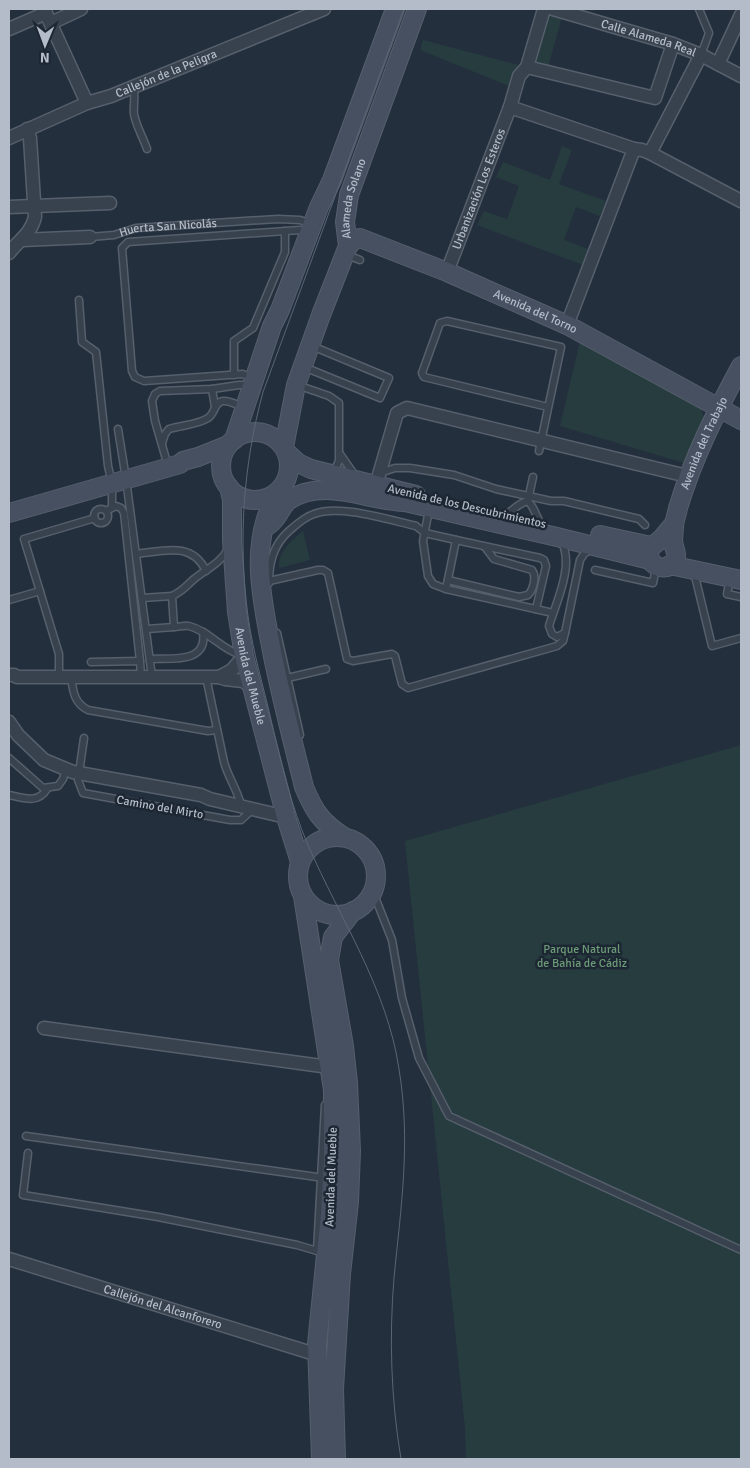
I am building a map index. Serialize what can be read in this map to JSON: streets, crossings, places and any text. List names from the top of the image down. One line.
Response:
{"streets":{"main road":["Alameda Solano","Avenida del Torno","Avenida del Trabajo","Avenida de los Descubrimientos","Avenida del Mueble"],"street":["Calle Alameda Real","Callejón de la Peligra","Urbanización Los Esteros","Huerta San Nicolás","Callejón del Alcanforero"],"lane":["Camino del Mirto"]},"crossings":[["Urbanización Los Esteros","Avenida del Torno"],["Alameda Solano","Huerta San Nicolás"],["Alameda Solano","Avenida del Torno"],["Alameda Solano","Avenida de los Descubrimientos"],["Alameda Solano","Avenida del Mueble"],["Avenida del Torno","Avenida del Trabajo"],["Avenida del Trabajo","Avenida de los Descubrimientos"],["Avenida de los Descubrimientos","Avenida del Mueble"],["Avenida del Mueble","Callejón del Alcanforero"]],"parks":["Parque Natural de Bahía de Cádiz"],"north":"bottom"}
